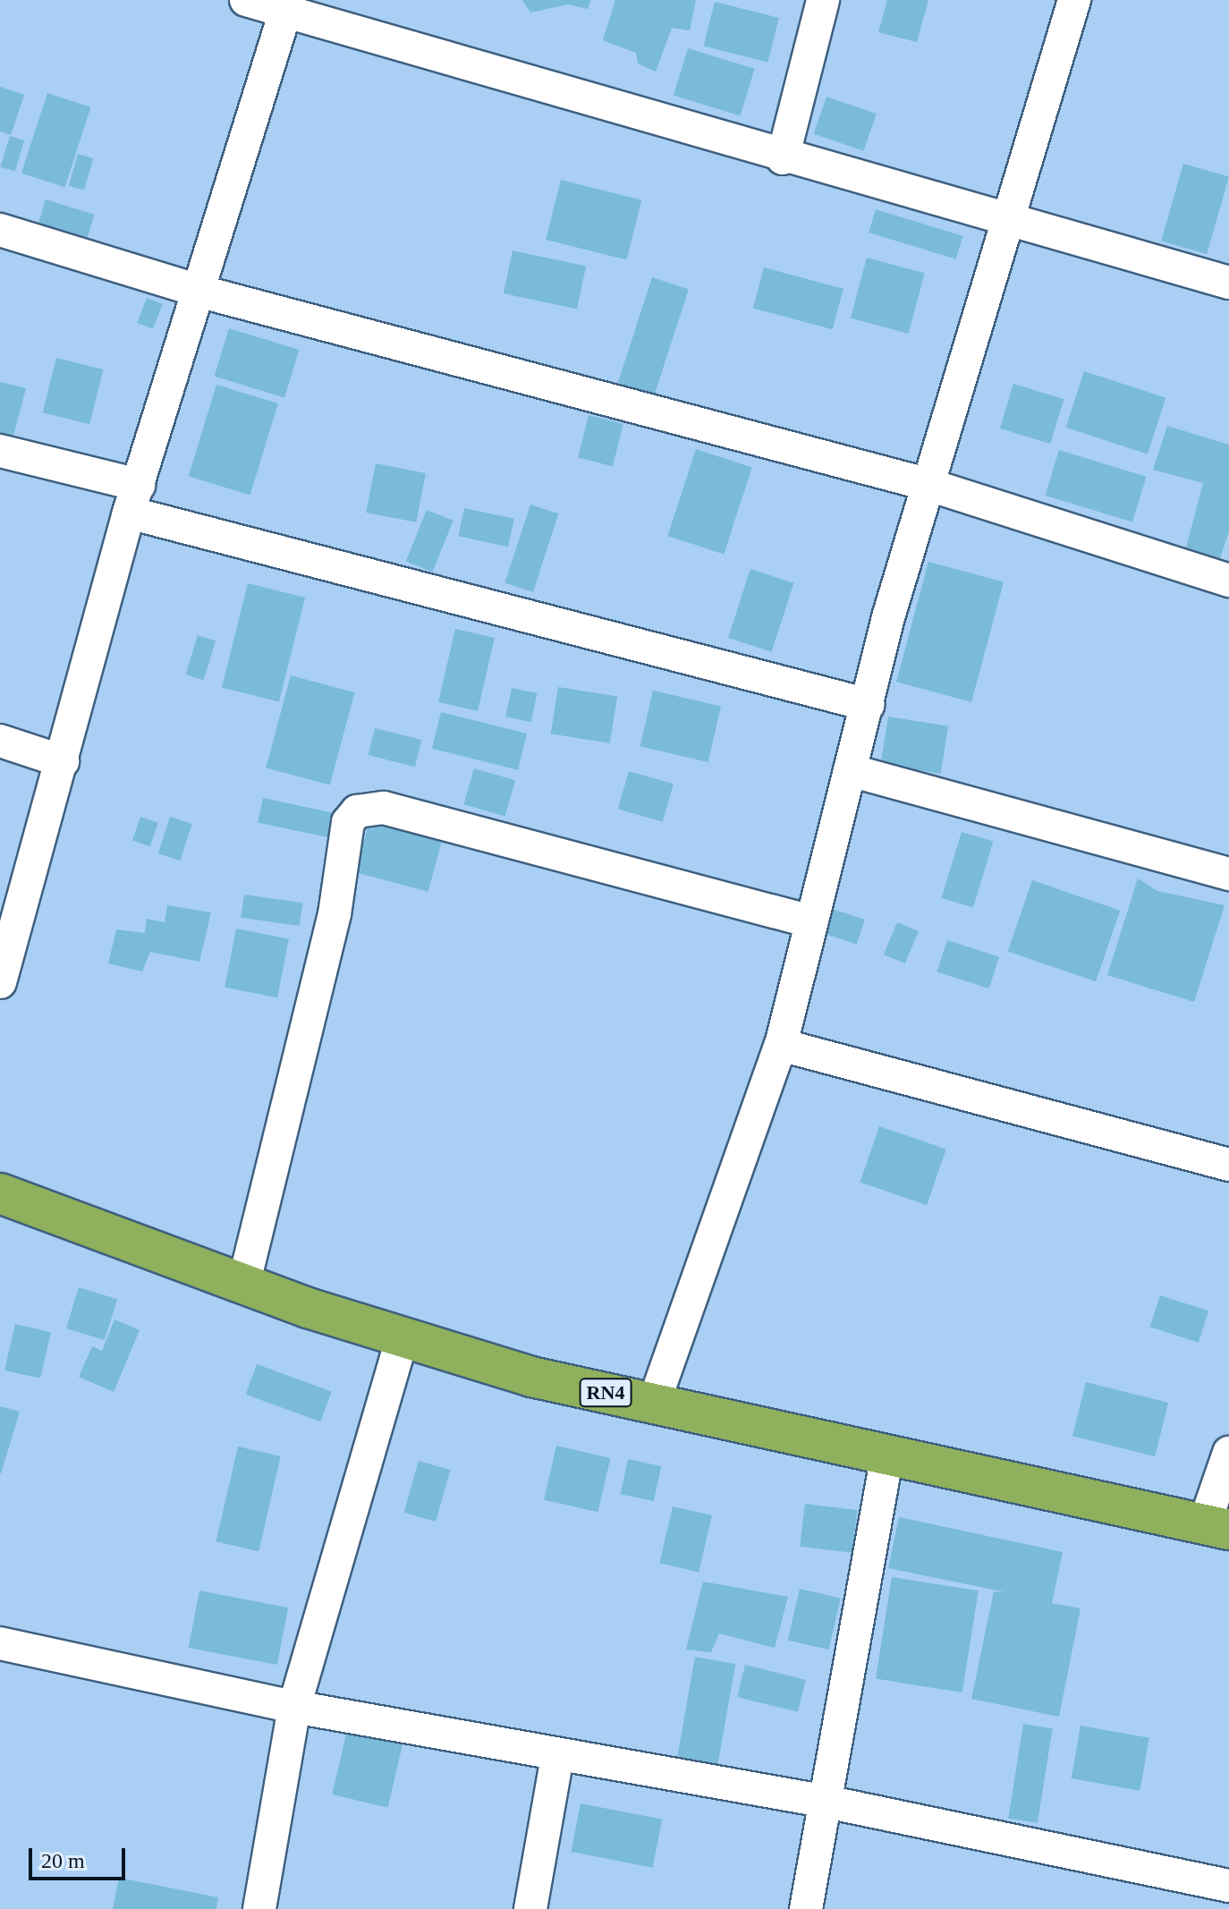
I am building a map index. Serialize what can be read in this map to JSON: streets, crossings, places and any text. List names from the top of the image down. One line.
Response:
{"streets":{"highway":["RN4"]},"scale_bar":"20 m"}
